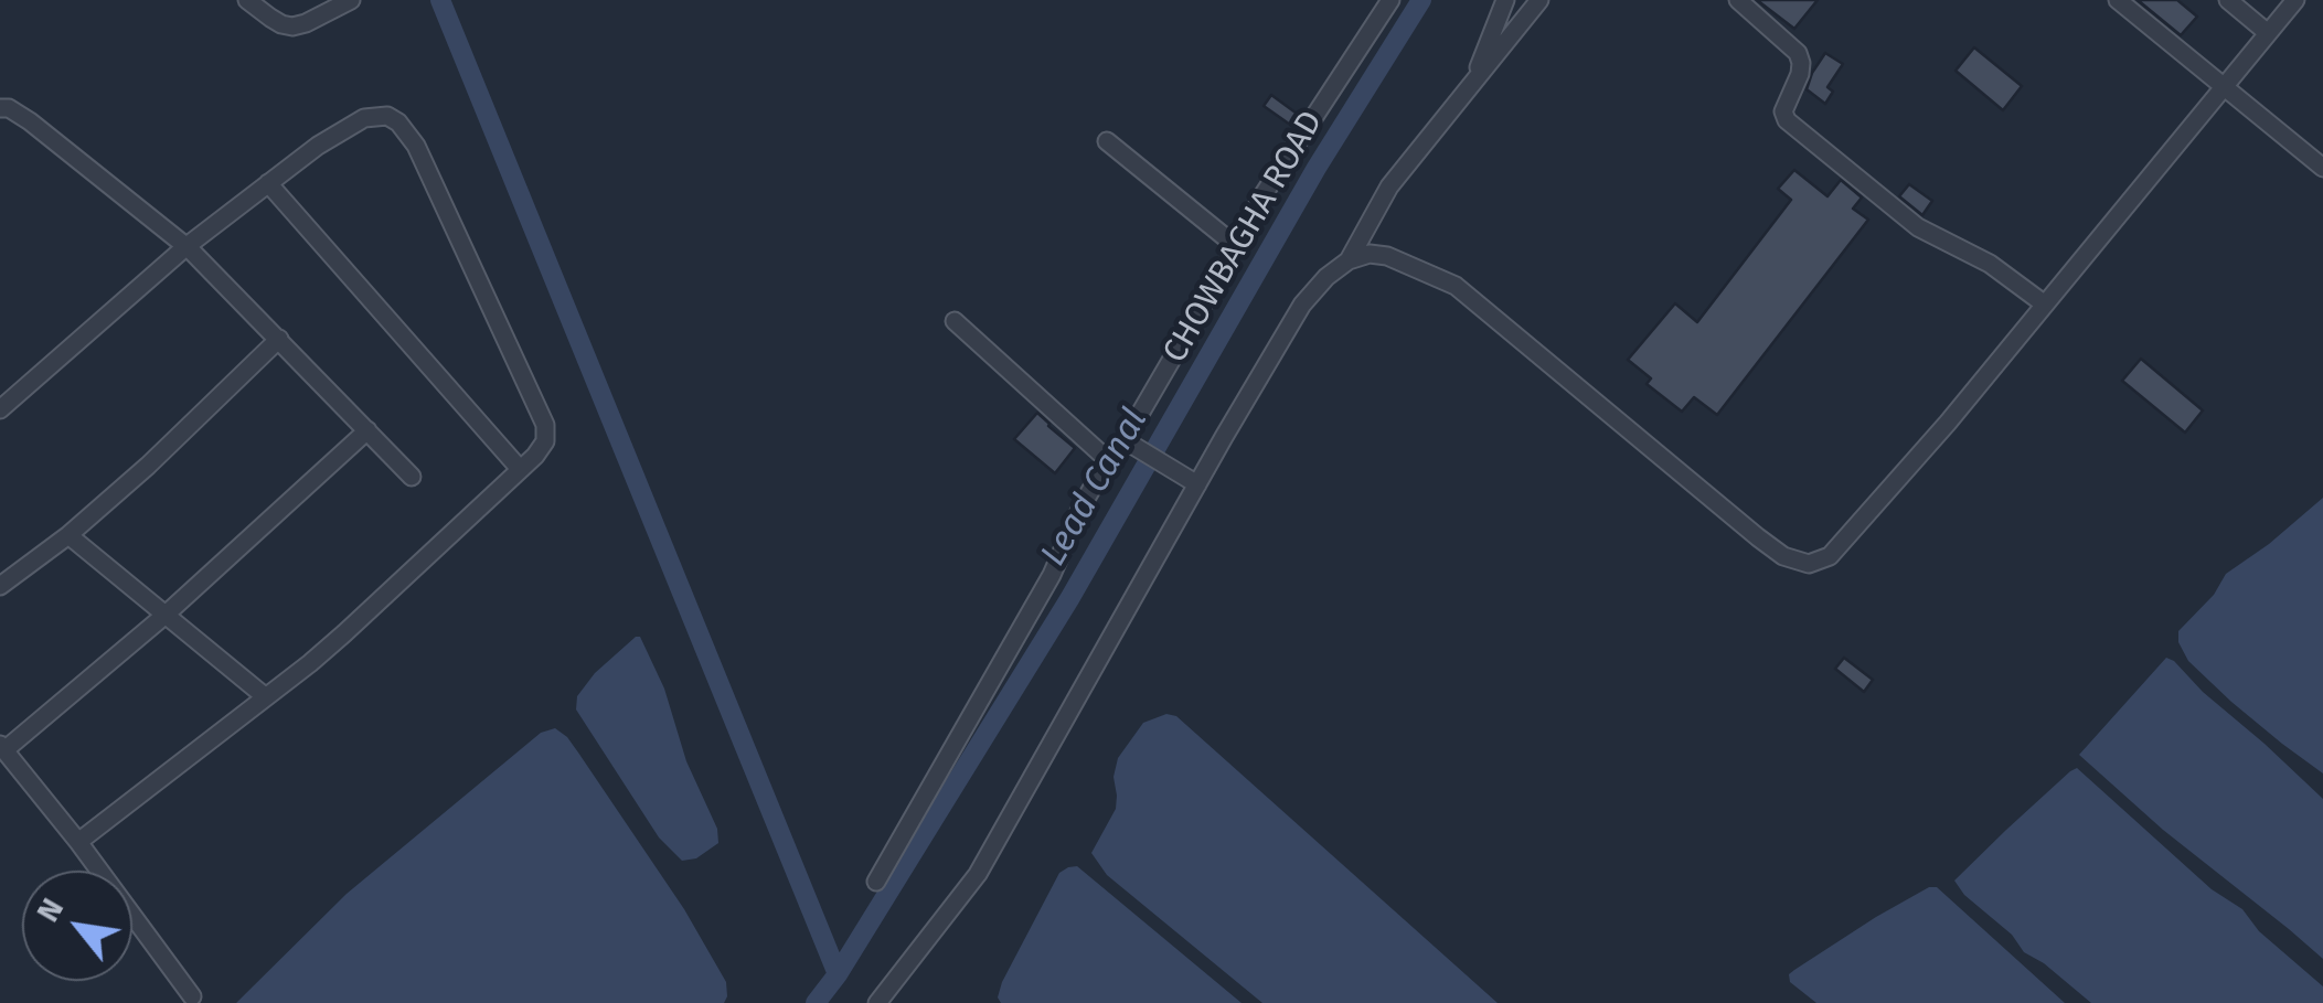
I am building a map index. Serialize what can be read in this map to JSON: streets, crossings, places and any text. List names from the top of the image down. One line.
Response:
{"streets":{"street":["CHOWBAGHA ROAD"]},"water":["Lead Canal"],"north":"top left"}
